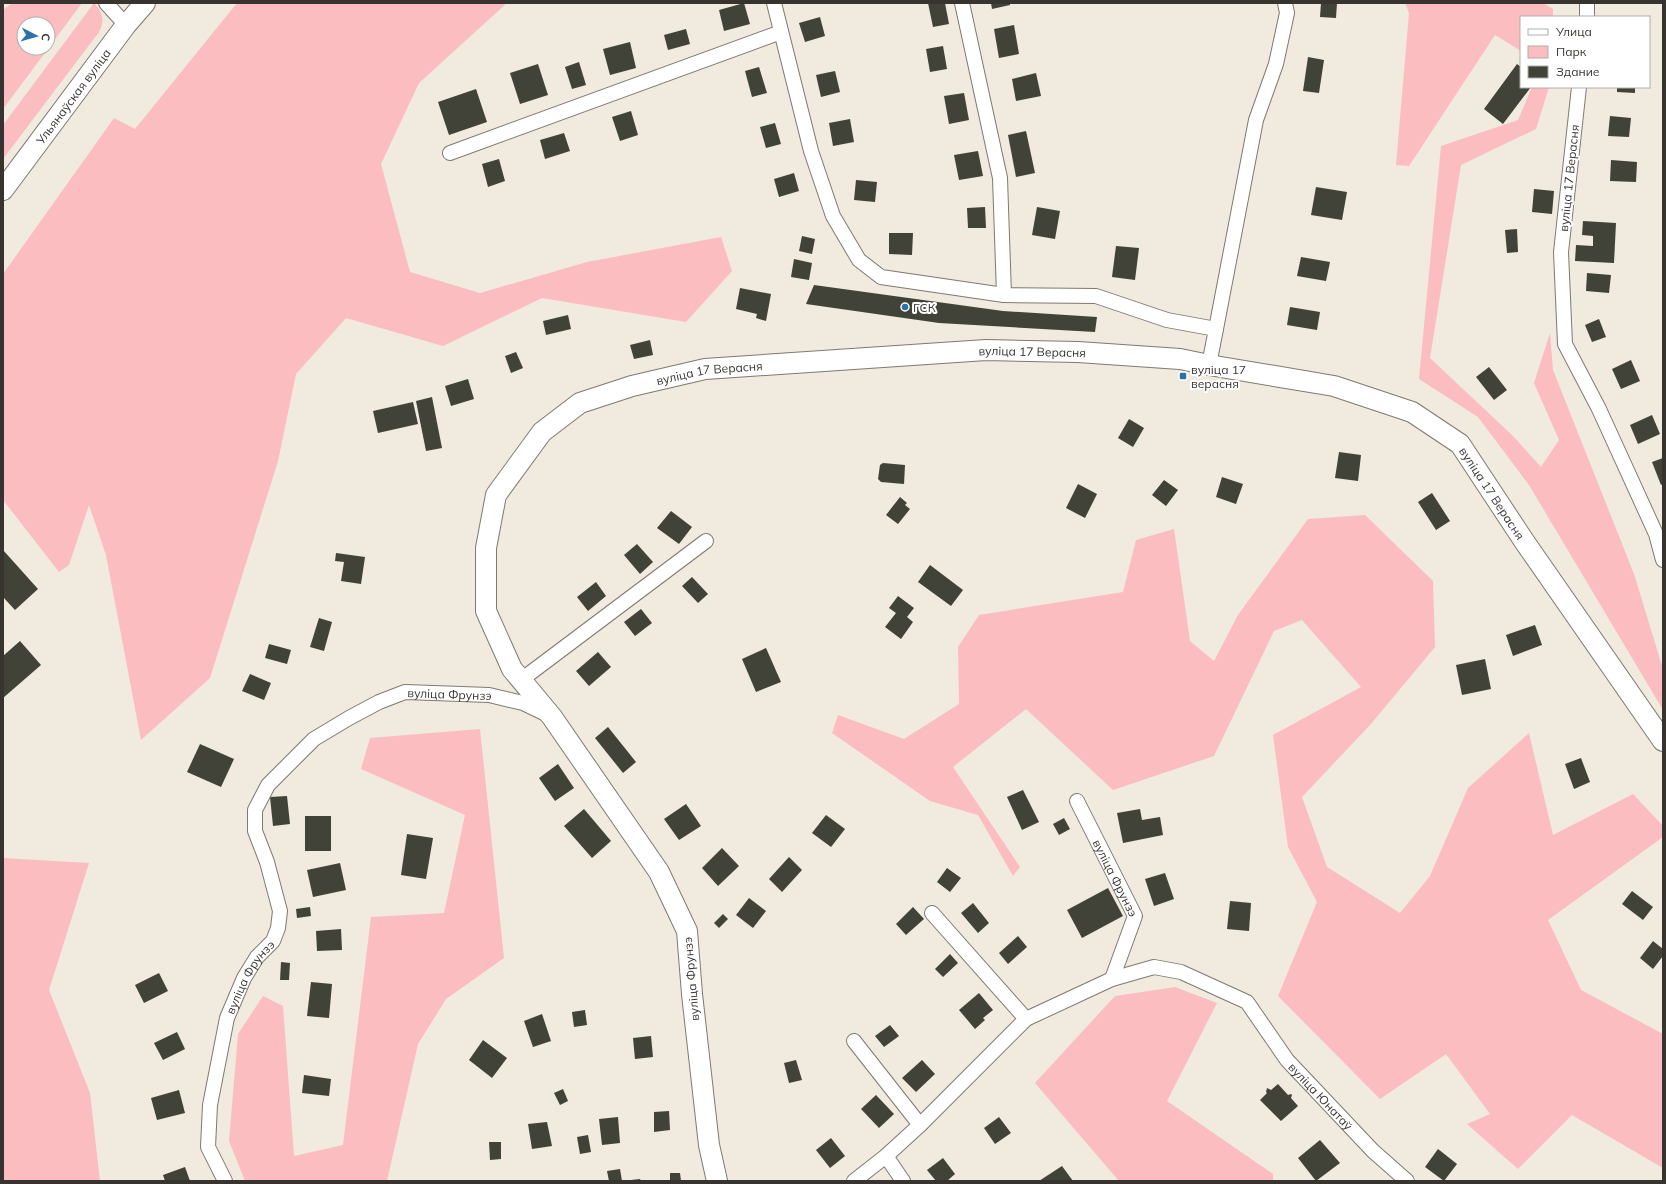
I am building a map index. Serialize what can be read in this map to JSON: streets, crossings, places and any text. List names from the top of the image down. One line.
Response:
{"streets":{"street":["Ульянаўская вуліца","вуліца 17 Верасня","вуліца Фрунзэ","вуліца Юнатаў"]},"crossings":[["вуліца 17 Верасня","вуліца Фрунзэ"],["вуліца Фрунзэ","вуліца Юнатаў"]],"places":{"other":["ГСК"],"transit":["вуліца 17 верасня"]},"legend":["Улица","Парк","Здание"],"north":"right"}
